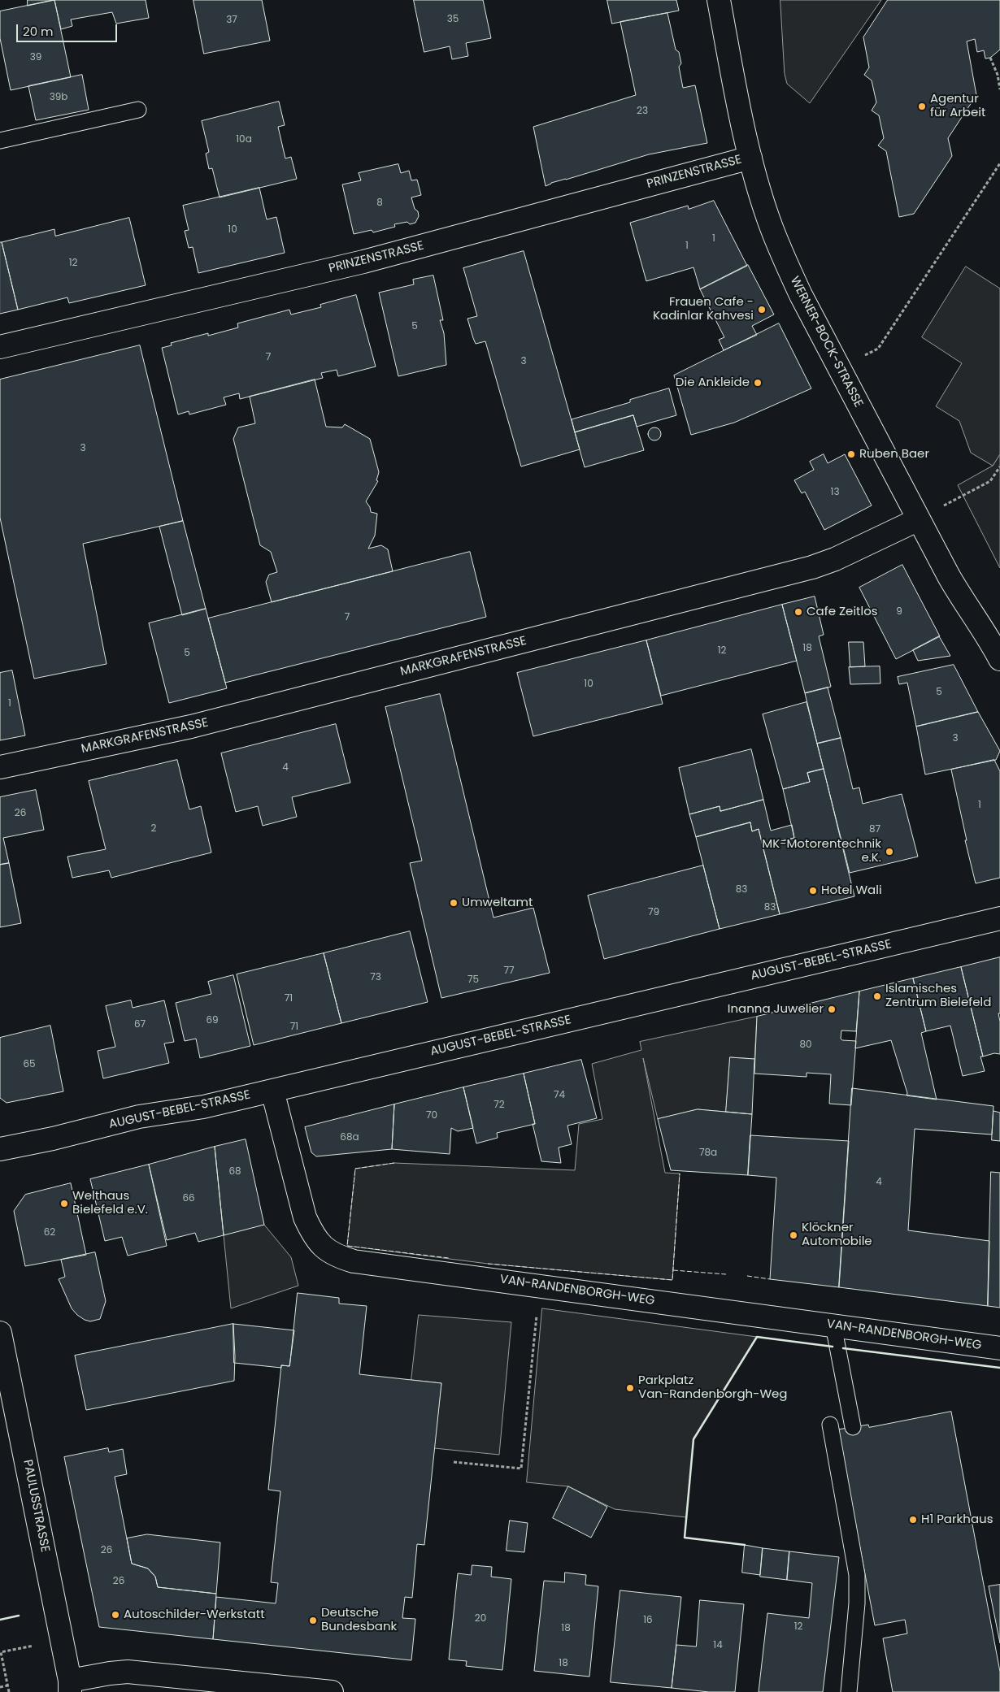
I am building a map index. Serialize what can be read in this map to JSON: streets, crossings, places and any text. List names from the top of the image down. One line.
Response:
{"streets":{"street":["PRINZENSTRASSE","WERNER-BOCK-STRASSE","MARKGRAFENSTRASSE","AUGUST-BEBEL-STRASSE","VAN-RANDENBORGH-WEG","PAULUSSTRASSE"]},"crossings":[["PRINZENSTRASSE","WERNER-BOCK-STRASSE"],["WERNER-BOCK-STRASSE","MARKGRAFENSTRASSE"],["AUGUST-BEBEL-STRASSE","VAN-RANDENBORGH-WEG"]],"places":["Agentur für Arbeit","Frauen Cafe - Kadinlar Kahvesi","Die Ankleide","Ruben Baer","Cafe Zeitlos","MK-Motorentechnik e.K.","Hotel Wali","Umweltamt","Islamisches Zentrum Bielefeld","Inanna Juwelier","Welthaus Bielefeld e.V.","Klöckner Automobile","Parkplatz Van-Randenborgh-Weg","H1 Parkhaus","Autoschilder-Werkstatt","Deutsche Bundesbank"],"house_numbers":["35","37","39","39b","23","10a","8","10","1","1","12","5","7","3","3","13","9","7","18","12","5","10","5","1","3","4","1","26","2","87","83","83","79","77","73","75","71","69","67","71","80","65","74","72","70","68a","78a","68","4","66","62","26","26","20","16","12","18","14","18"],"scale_bar":"20 m"}
